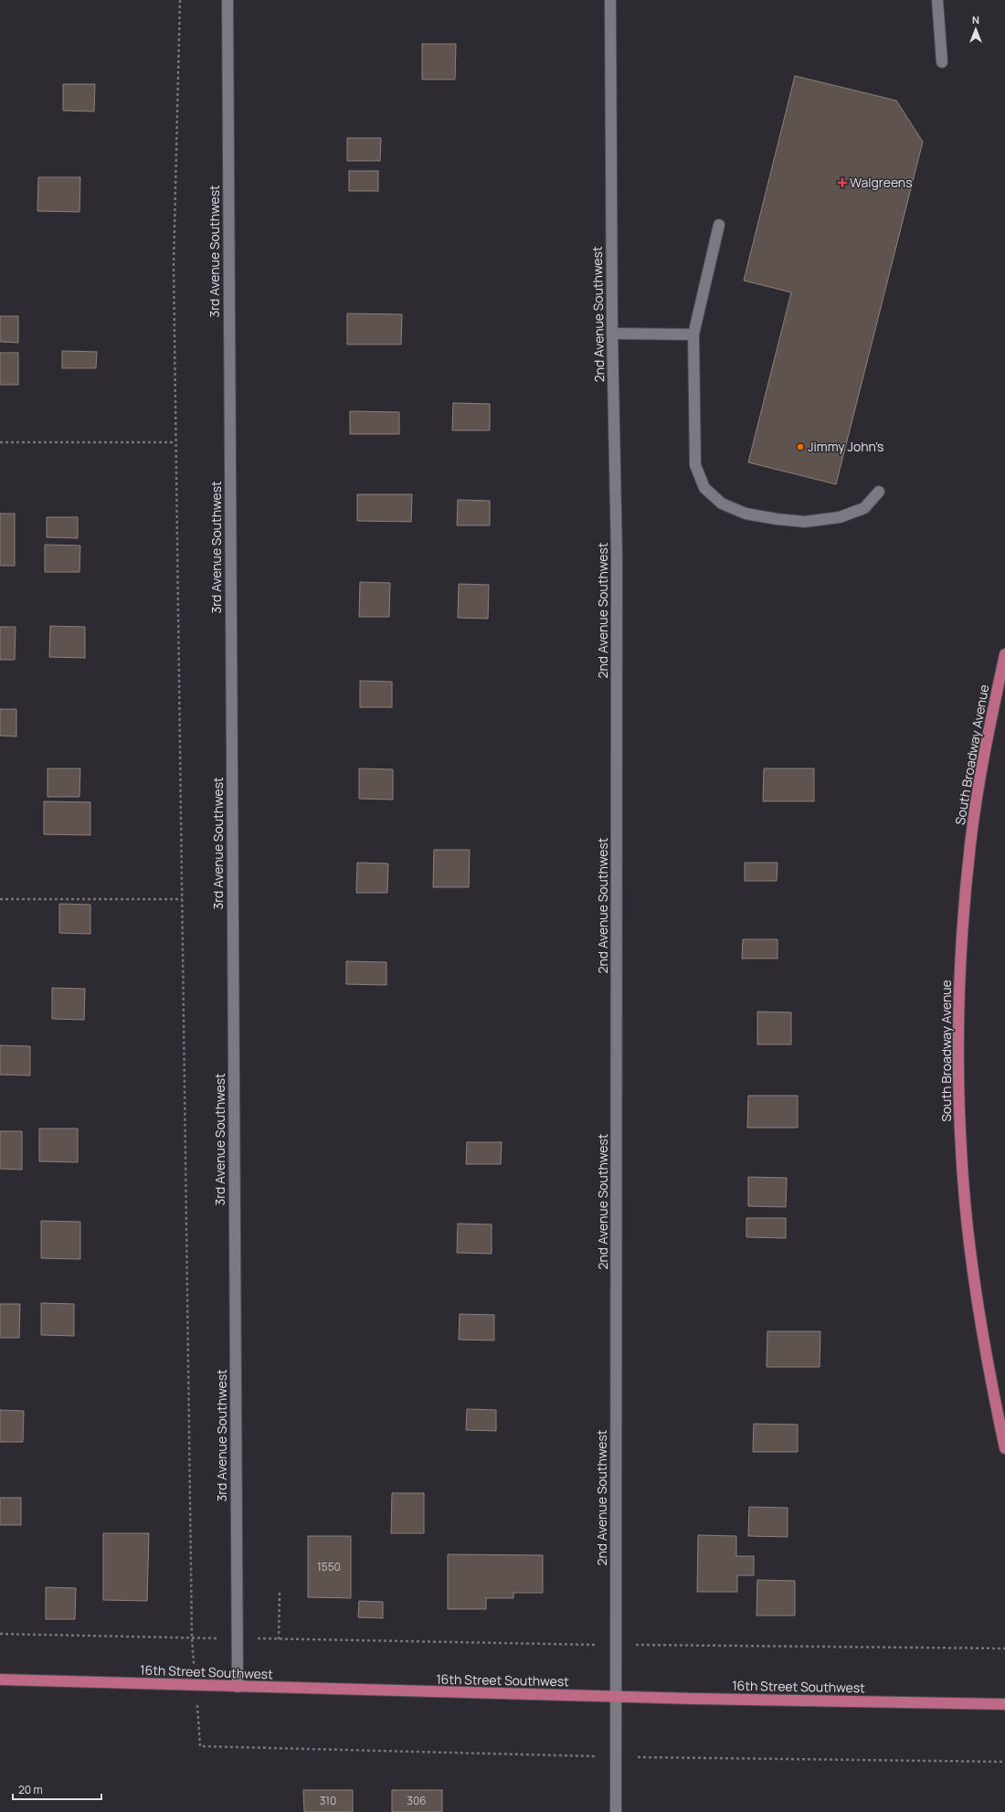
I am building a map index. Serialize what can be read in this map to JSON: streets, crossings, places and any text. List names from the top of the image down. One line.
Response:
{"streets":{"main road":["South Broadway Avenue","16th Street Southwest"],"street":["3rd Avenue Southwest","2nd Avenue Southwest"]},"crossings":[["3rd Avenue Southwest","16th Street Southwest"],["2nd Avenue Southwest","16th Street Southwest"]],"places":{"health":["Walgreens"],"other":["Jimmy John's"]},"house_numbers":["1550","310","306"],"scale_bar":"20 m","north":"top"}
